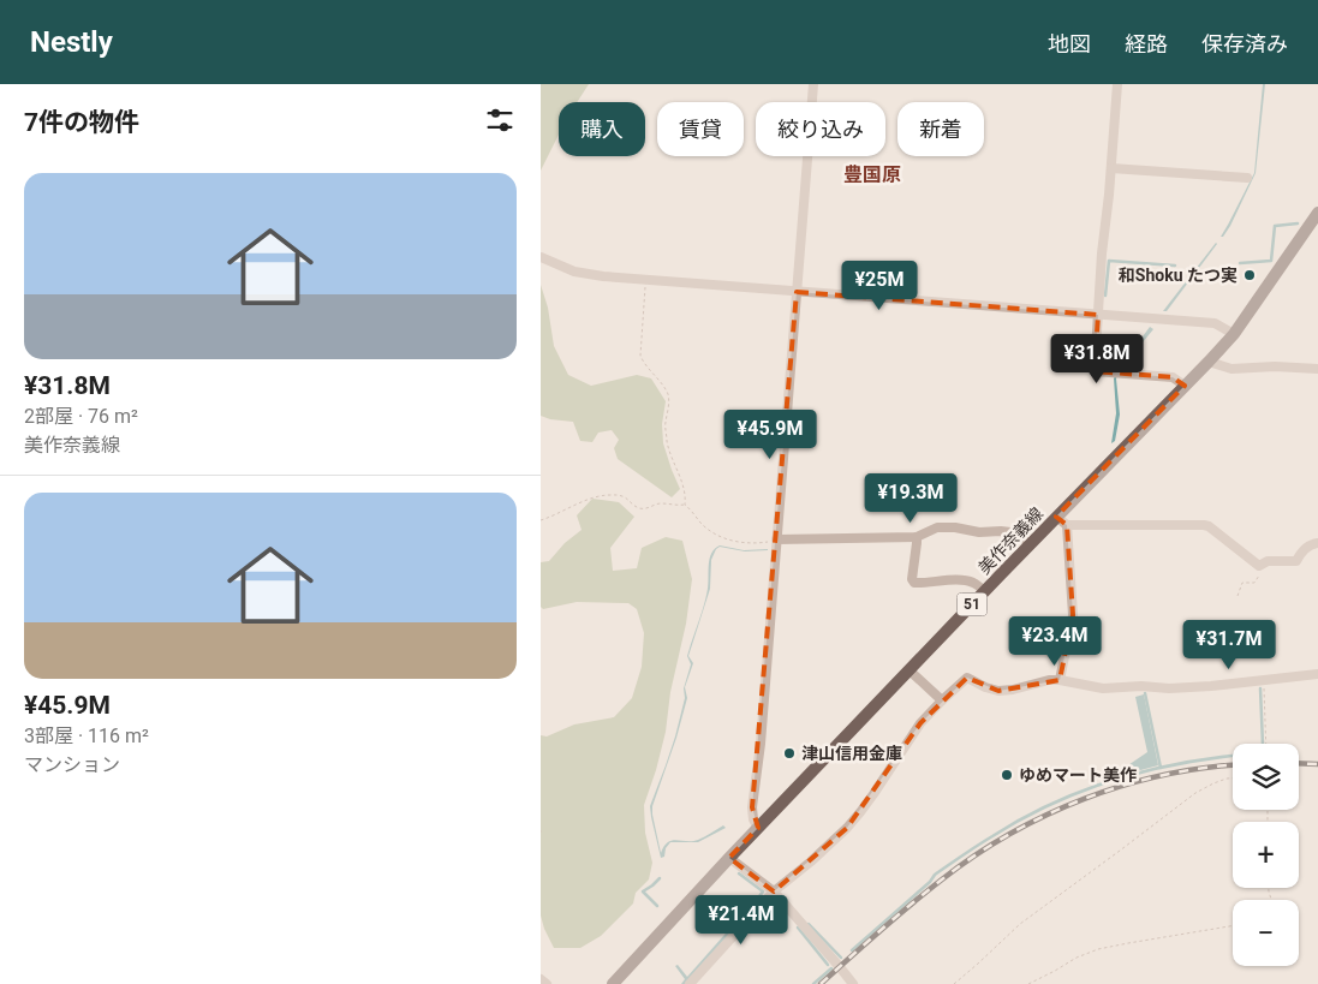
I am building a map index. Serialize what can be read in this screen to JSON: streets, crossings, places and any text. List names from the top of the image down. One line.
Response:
{"streets":{"main road":["美作奈義線","51"]},"districts":["豊国原"],"places":["和Shoku たつ実","津山信用金庫","ゆめマート美作"],"page":{"header":"Nestly","nav":["地図","経路","保存済み"],"heading":"7件の物件","chip":["購入","賃貸","絞り込み","新着"],"list":[{"name":"¥31.8M","note":"2部屋 · 76 m² · 美作奈義線"},{"name":"¥45.9M","note":"3部屋 · 116 m² · マンション"}],"price":["¥25M","¥31.8M","¥45.9M","¥19.3M","¥23.4M","¥31.7M","¥21.4M"],"map_buttons":["+","−"]}}
